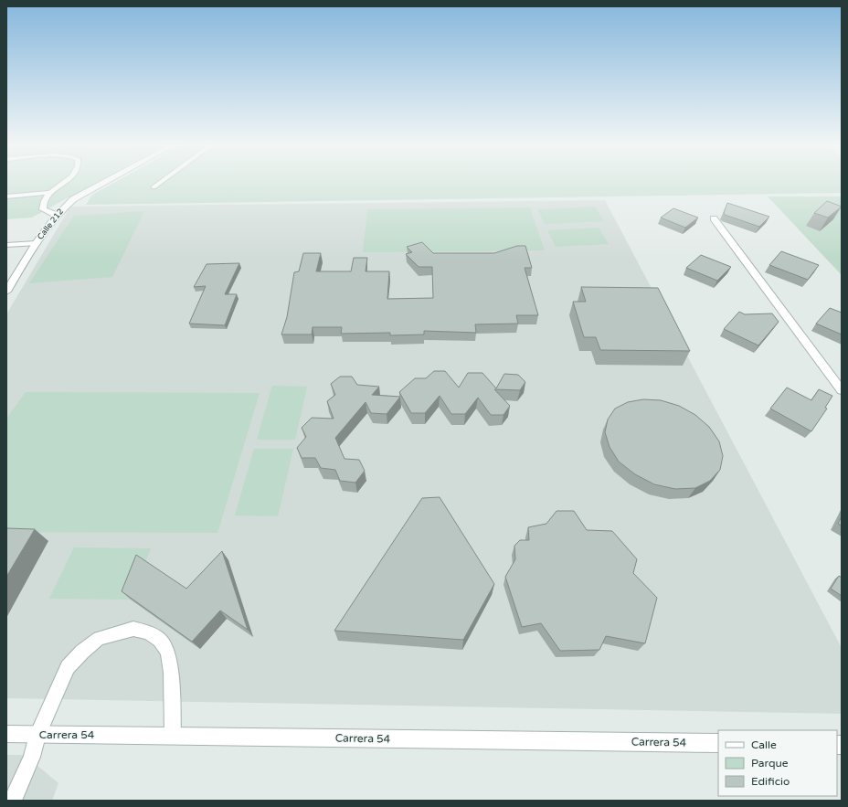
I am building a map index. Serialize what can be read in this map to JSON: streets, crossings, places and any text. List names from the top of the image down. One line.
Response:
{"streets":{"street":["Calle 212","Carrera 54"]},"legend":["Calle","Parque","Edificio"]}
